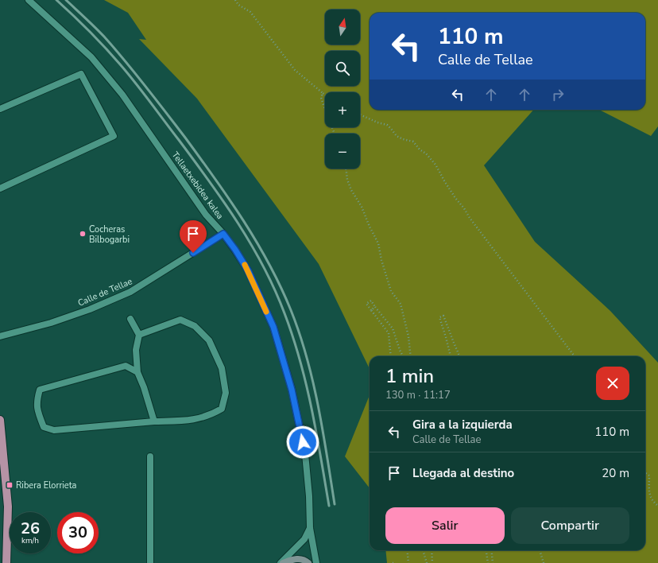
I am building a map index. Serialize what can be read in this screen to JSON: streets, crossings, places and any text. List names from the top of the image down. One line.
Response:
{"streets":{"street":["Tellaetxebidea kalea","Calle de Tellae"]},"crossings":[["Tellaetxebidea kalea","Calle de Tellae"]],"places":{"other":["Cocheras Bilbogarbi"],"transit":["Ribera Elorrieta"]},"north":"top","page":{"map_buttons":["+","−"],"turn":["110 m","Calle de Tellae"],"heading":["1 min","130 m · 11:17"],"list":[{"name":"Gira a la izquierda","note":"Calle de Tellae","value":"110 m"},{"name":"Llegada al destino","value":"20 m"}],"buttons":["Salir","Compartir"],"speed":"26 km/h","limit":"30"}}
